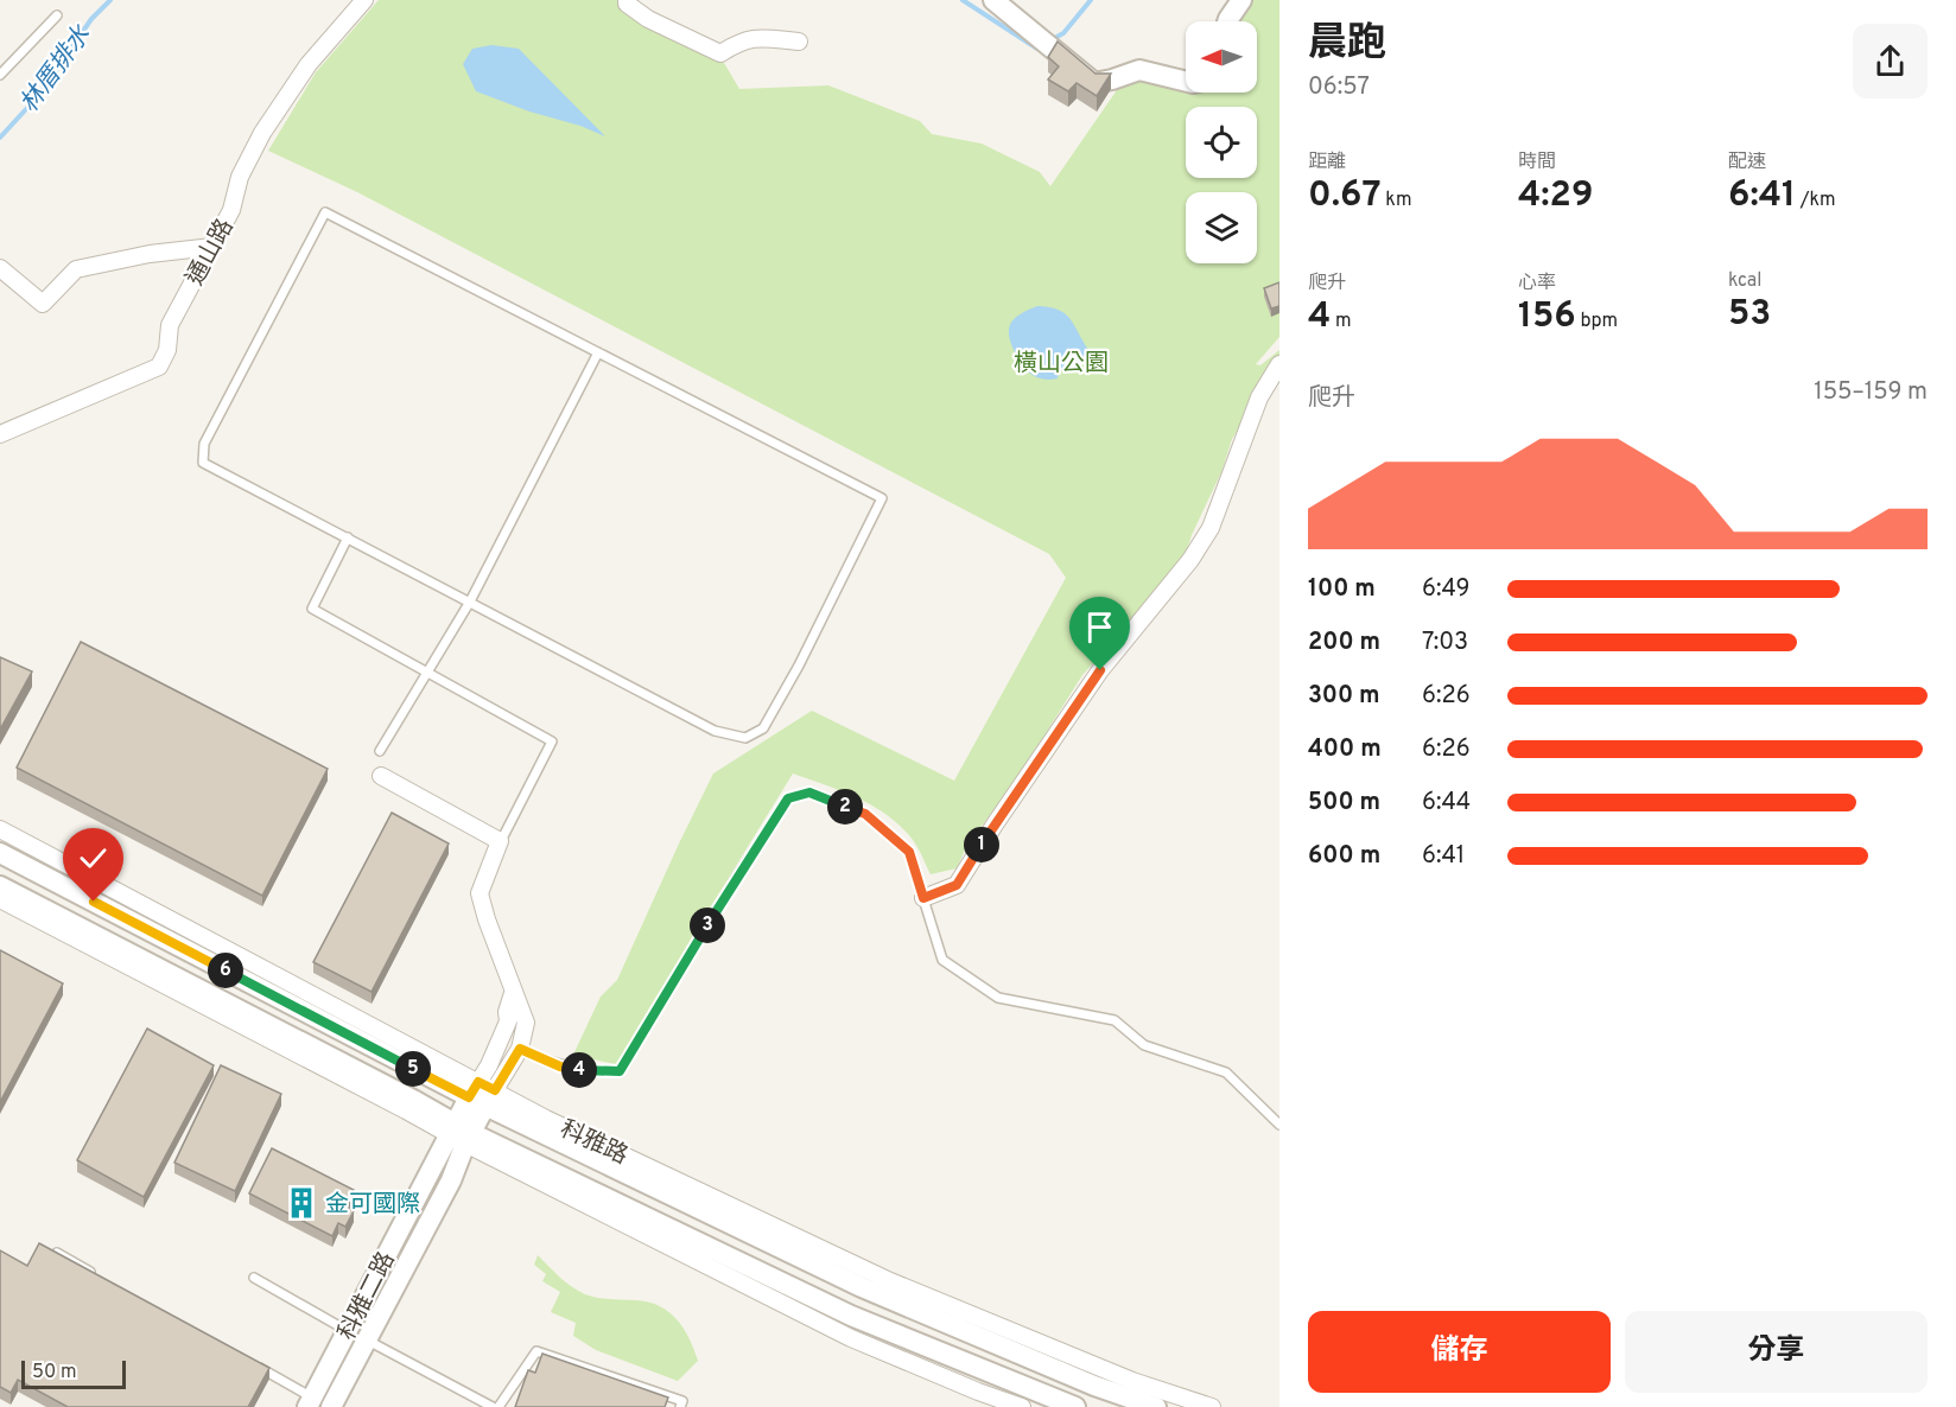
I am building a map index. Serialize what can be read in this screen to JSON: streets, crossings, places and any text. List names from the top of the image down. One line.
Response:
{"streets":{"street":["通山路","科雅路","科雅二路"]},"crossings":[["科雅路","科雅二路"]],"water":["林厝排水"],"parks":["橫山公園"],"places":{"building":["金可國際"]},"scale_bar":"50 m","north":"left","page":{"heading":["晨跑","06:57"],"stats":[["距離","0.67 km"],["時間","4:29"],["配速","6:41 /km"],["爬升","4 m"],["心率","156 bpm"],["kcal","53"]],"chart":["爬升","155–159 m"],"list":[{"name":"100 m","note":"6:49"},{"name":"200 m","note":"7:03"},{"name":"300 m","note":"6:26"},{"name":"400 m","note":"6:26"},{"name":"500 m","note":"6:44"},{"name":"600 m","note":"6:41"}],"pins":["2","1","3","6","5","4"],"buttons":["儲存","分享"],"scale":"50 m"}}
